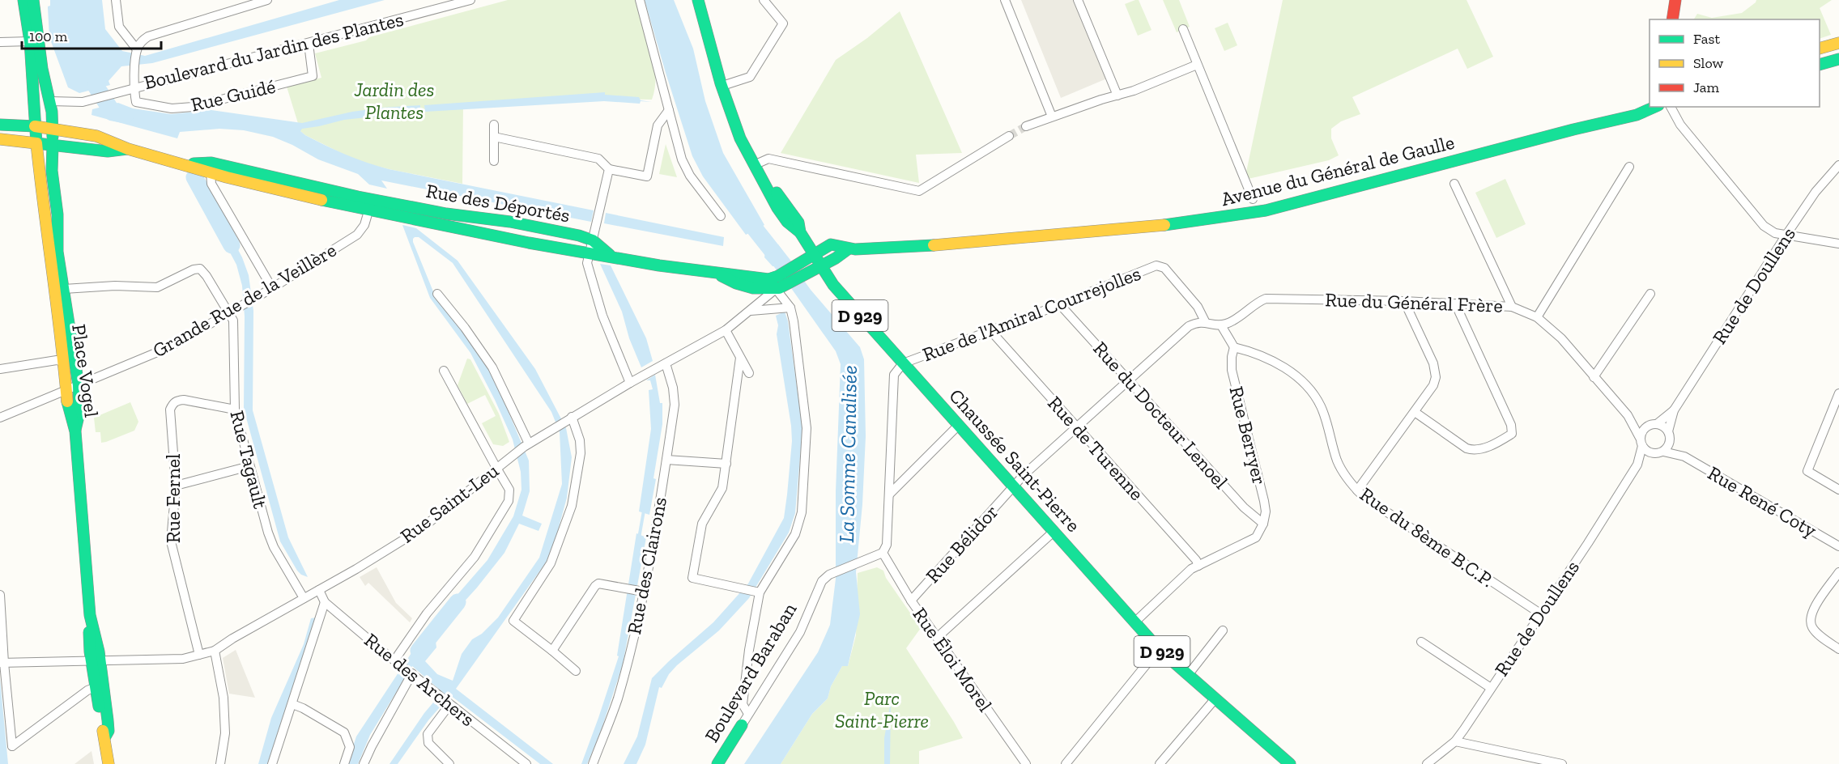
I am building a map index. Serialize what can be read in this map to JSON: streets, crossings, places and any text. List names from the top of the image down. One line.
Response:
{"streets":{"main road":["Avenue du Général de Gaulle","Rue des Déportés","D 929","Place Vogel","Chaussée Saint-Pierre","Boulevard Baraban"],"street":["Boulevard du Jardin des Plantes","Rue Guidé","Rue de Doullens","Grande Rue de la Veillère","Rue du Général Frère","Rue de l'Amiral Courrejolles","Rue du Docteur Lenoel","Rue Berryer","Rue de Turenne","Rue Tagault","Rue Fernel","Rue René Coty","Rue Saint-Leu","Rue du 8ème B.C.P.","Rue Bélidor","Rue des Clairons","Rue Éloi Morel","Rue des Archers"]},"crossings":[["Boulevard du Jardin des Plantes","Rue Guidé"],["Boulevard du Jardin des Plantes","Place Vogel"],["Rue des Déportés","Grande Rue de la Veillère"],["Rue des Déportés","D 929"],["Rue des Déportés","Rue Saint-Leu"],["Rue de Doullens","Rue du Général Frère"],["Rue de Doullens","Rue René Coty"],["Rue de Doullens","Rue du 8ème B.C.P."],["Grande Rue de la Veillère","Place Vogel"],["Grande Rue de la Veillère","Rue Tagault"],["Rue du Général Frère","Rue René Coty"],["Rue de l'Amiral Courrejolles","Rue du Docteur Lenoel"],["Rue de l'Amiral Courrejolles","Rue de Turenne"],["Rue de l'Amiral Courrejolles","Chaussée Saint-Pierre"],["Rue de l'Amiral Courrejolles","Rue Bélidor"],["D 929","Chaussée Saint-Pierre"],["Place Vogel","Rue Tagault"],["Rue du Docteur Lenoel","Rue Berryer"],["Rue du Docteur Lenoel","Rue Bélidor"],["Rue Berryer","Rue du 8ème B.C.P."],["Rue de Turenne","Rue Bélidor"],["Rue Tagault","Rue Fernel"],["Rue Tagault","Rue Saint-Leu"],["Chaussée Saint-Pierre","Rue Bélidor"],["Rue Fernel","Rue Saint-Leu"],["Rue Saint-Leu","Rue des Clairons"],["Rue Saint-Leu","Rue des Archers"],["Rue Bélidor","Rue Éloi Morel"],["Rue Éloi Morel","Boulevard Baraban"]],"water":["La Somme Canalisée"],"parks":["Jardin des Plantes","Parc Saint-Pierre"],"legend":["Fast","Slow","Jam"],"scale_bar":"100 m"}
